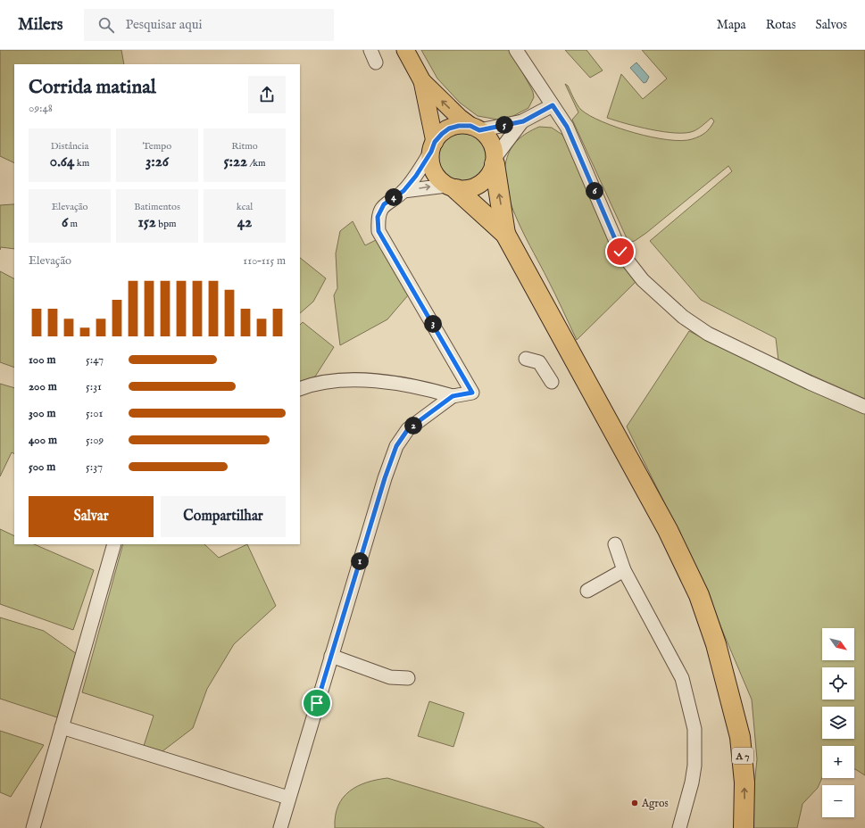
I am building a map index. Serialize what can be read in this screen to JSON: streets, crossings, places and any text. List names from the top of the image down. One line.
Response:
{"streets":{"highway":["A 7"]},"places":["Agros"],"north":"bottom right","page":{"header":"Milers","search":"Pesquisar aqui","nav":["Mapa","Rotas","Salvos"],"heading":["Corrida matinal","09:48"],"pins":["5","6","4","3","2","1"],"stats":[["Distância","0.64 km"],["Tempo","3:26"],["Ritmo","5:22 /km"],["Elevação","6 m"],["Batimentos","152 bpm"],["kcal","42"]],"chart":["Elevação","110–115 m"],"list":[{"name":"100 m","note":"5:47"},{"name":"200 m","note":"5:31"},{"name":"300 m","note":"5:01"},{"name":"400 m","note":"5:09"},{"name":"500 m","note":"5:37"}],"buttons":["Salvar","Compartilhar"],"map_buttons":["+","−"]}}
